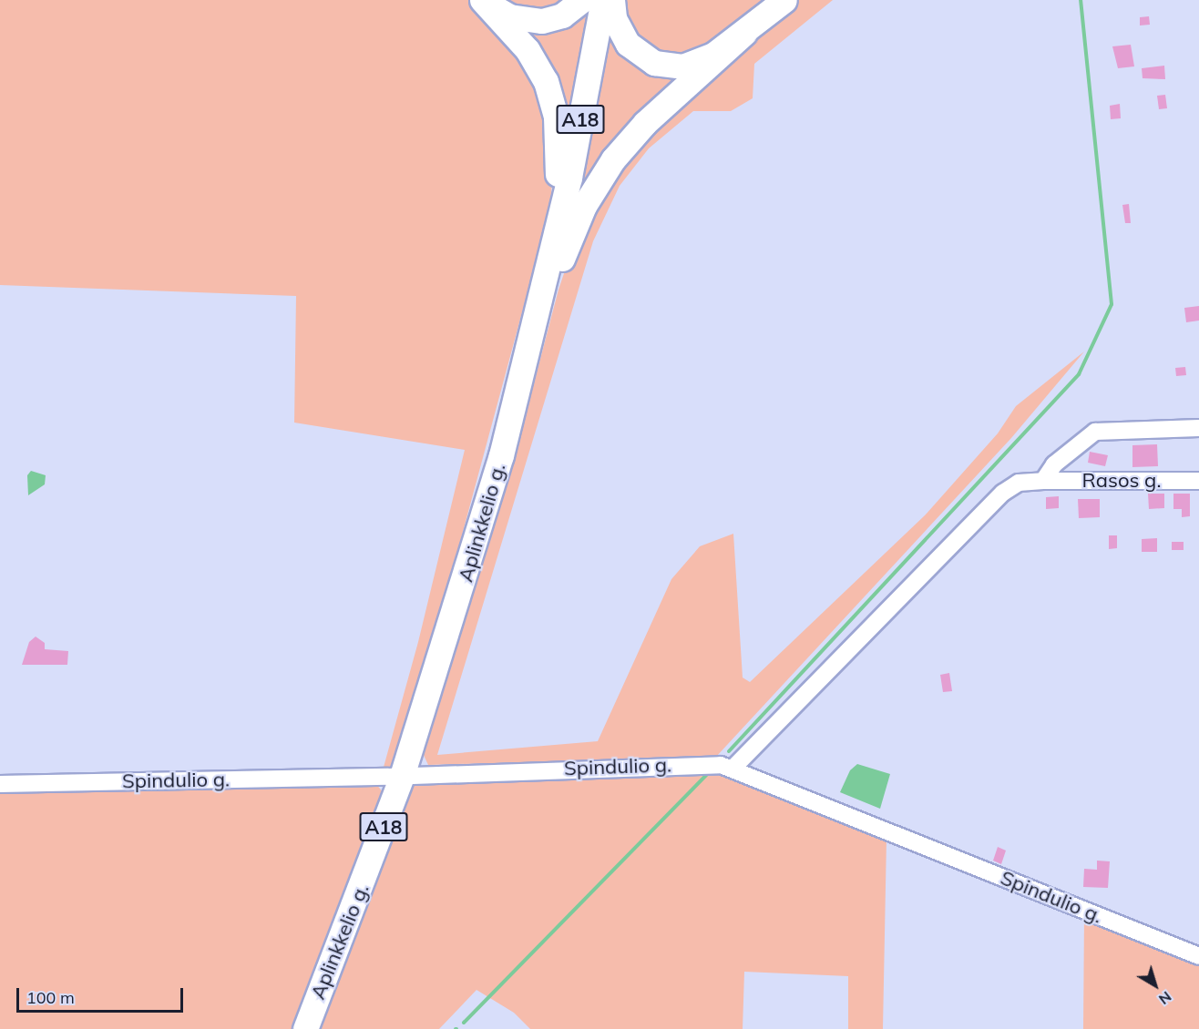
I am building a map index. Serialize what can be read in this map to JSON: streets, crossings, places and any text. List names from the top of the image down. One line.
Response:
{"streets":{"highway":["A18","Aplinkkelio g."],"street":["Rasos g.","Spindulio g."]},"crossings":[["Rasos g.","Spindulio g."],["Aplinkkelio g.","Spindulio g."]],"scale_bar":"100 m","north":"bottom right"}
